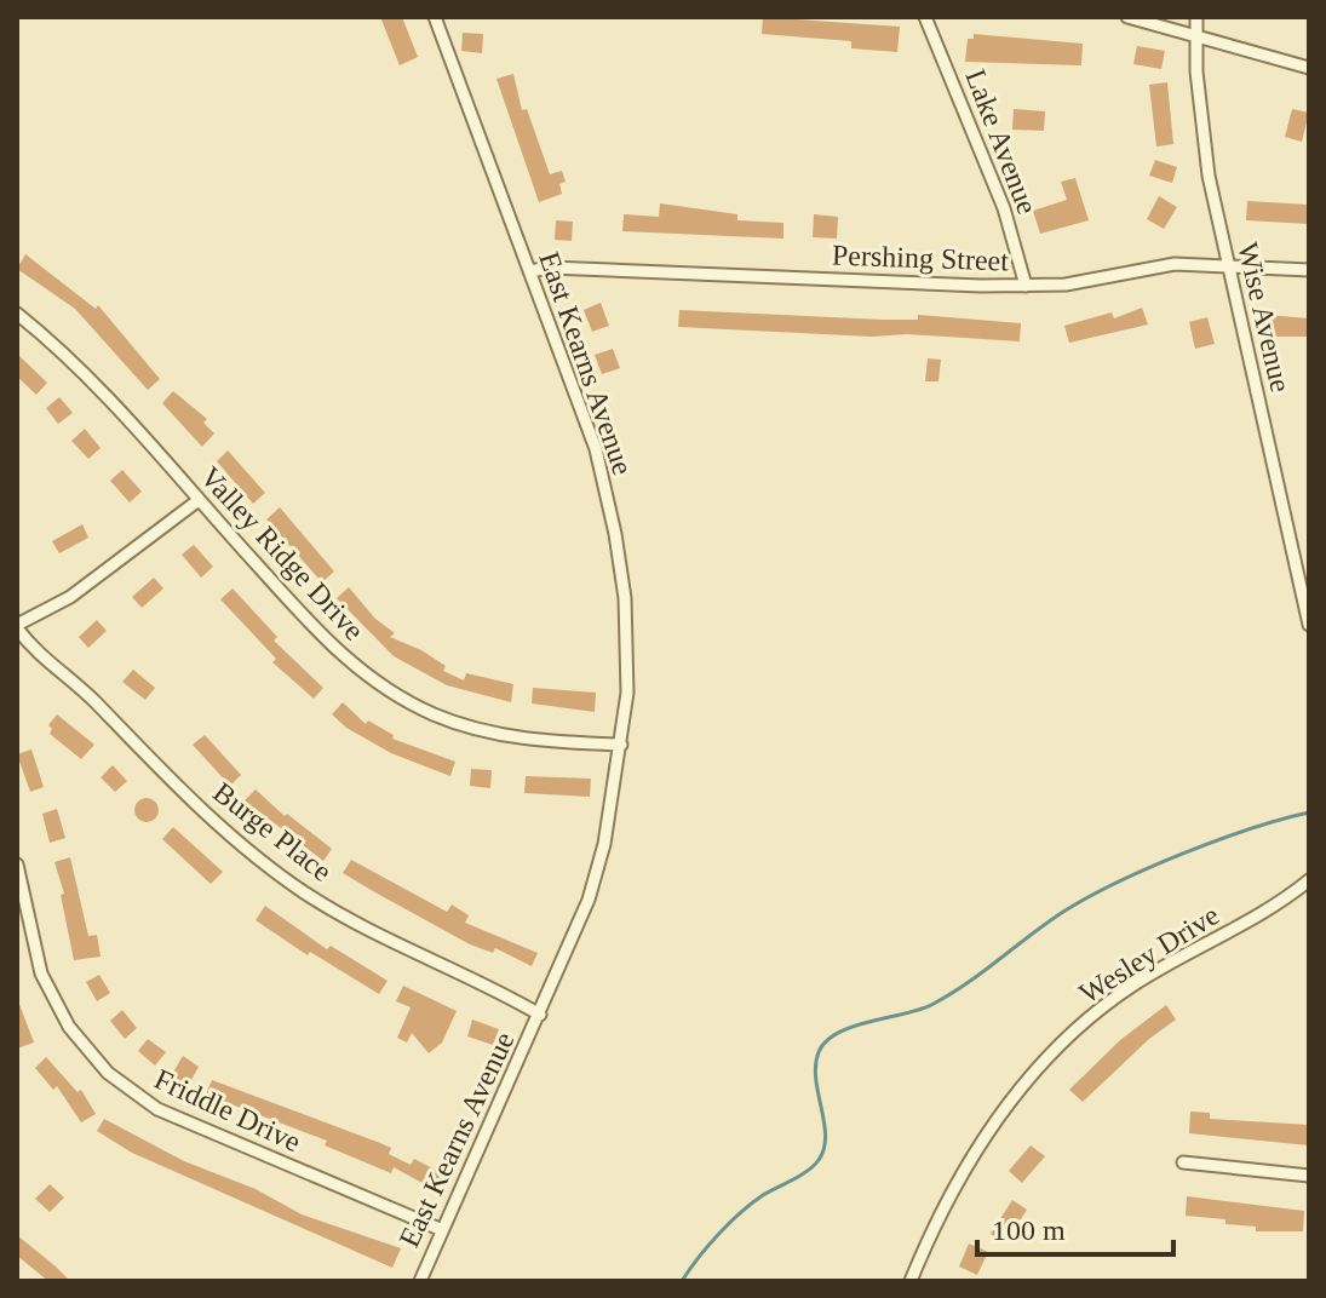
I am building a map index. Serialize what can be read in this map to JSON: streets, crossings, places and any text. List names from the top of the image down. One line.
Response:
{"streets":{"street":["Lake Avenue","Pershing Street","Wise Avenue","East Kearns Avenue","Valley Ridge Drive","Burge Place","Wesley Drive","Friddle Drive"]},"crossings":[["Lake Avenue","Pershing Street"],["Pershing Street","Wise Avenue"],["Pershing Street","East Kearns Avenue"],["East Kearns Avenue","Valley Ridge Drive"],["East Kearns Avenue","Burge Place"],["East Kearns Avenue","Friddle Drive"]],"scale_bar":"100 m"}
